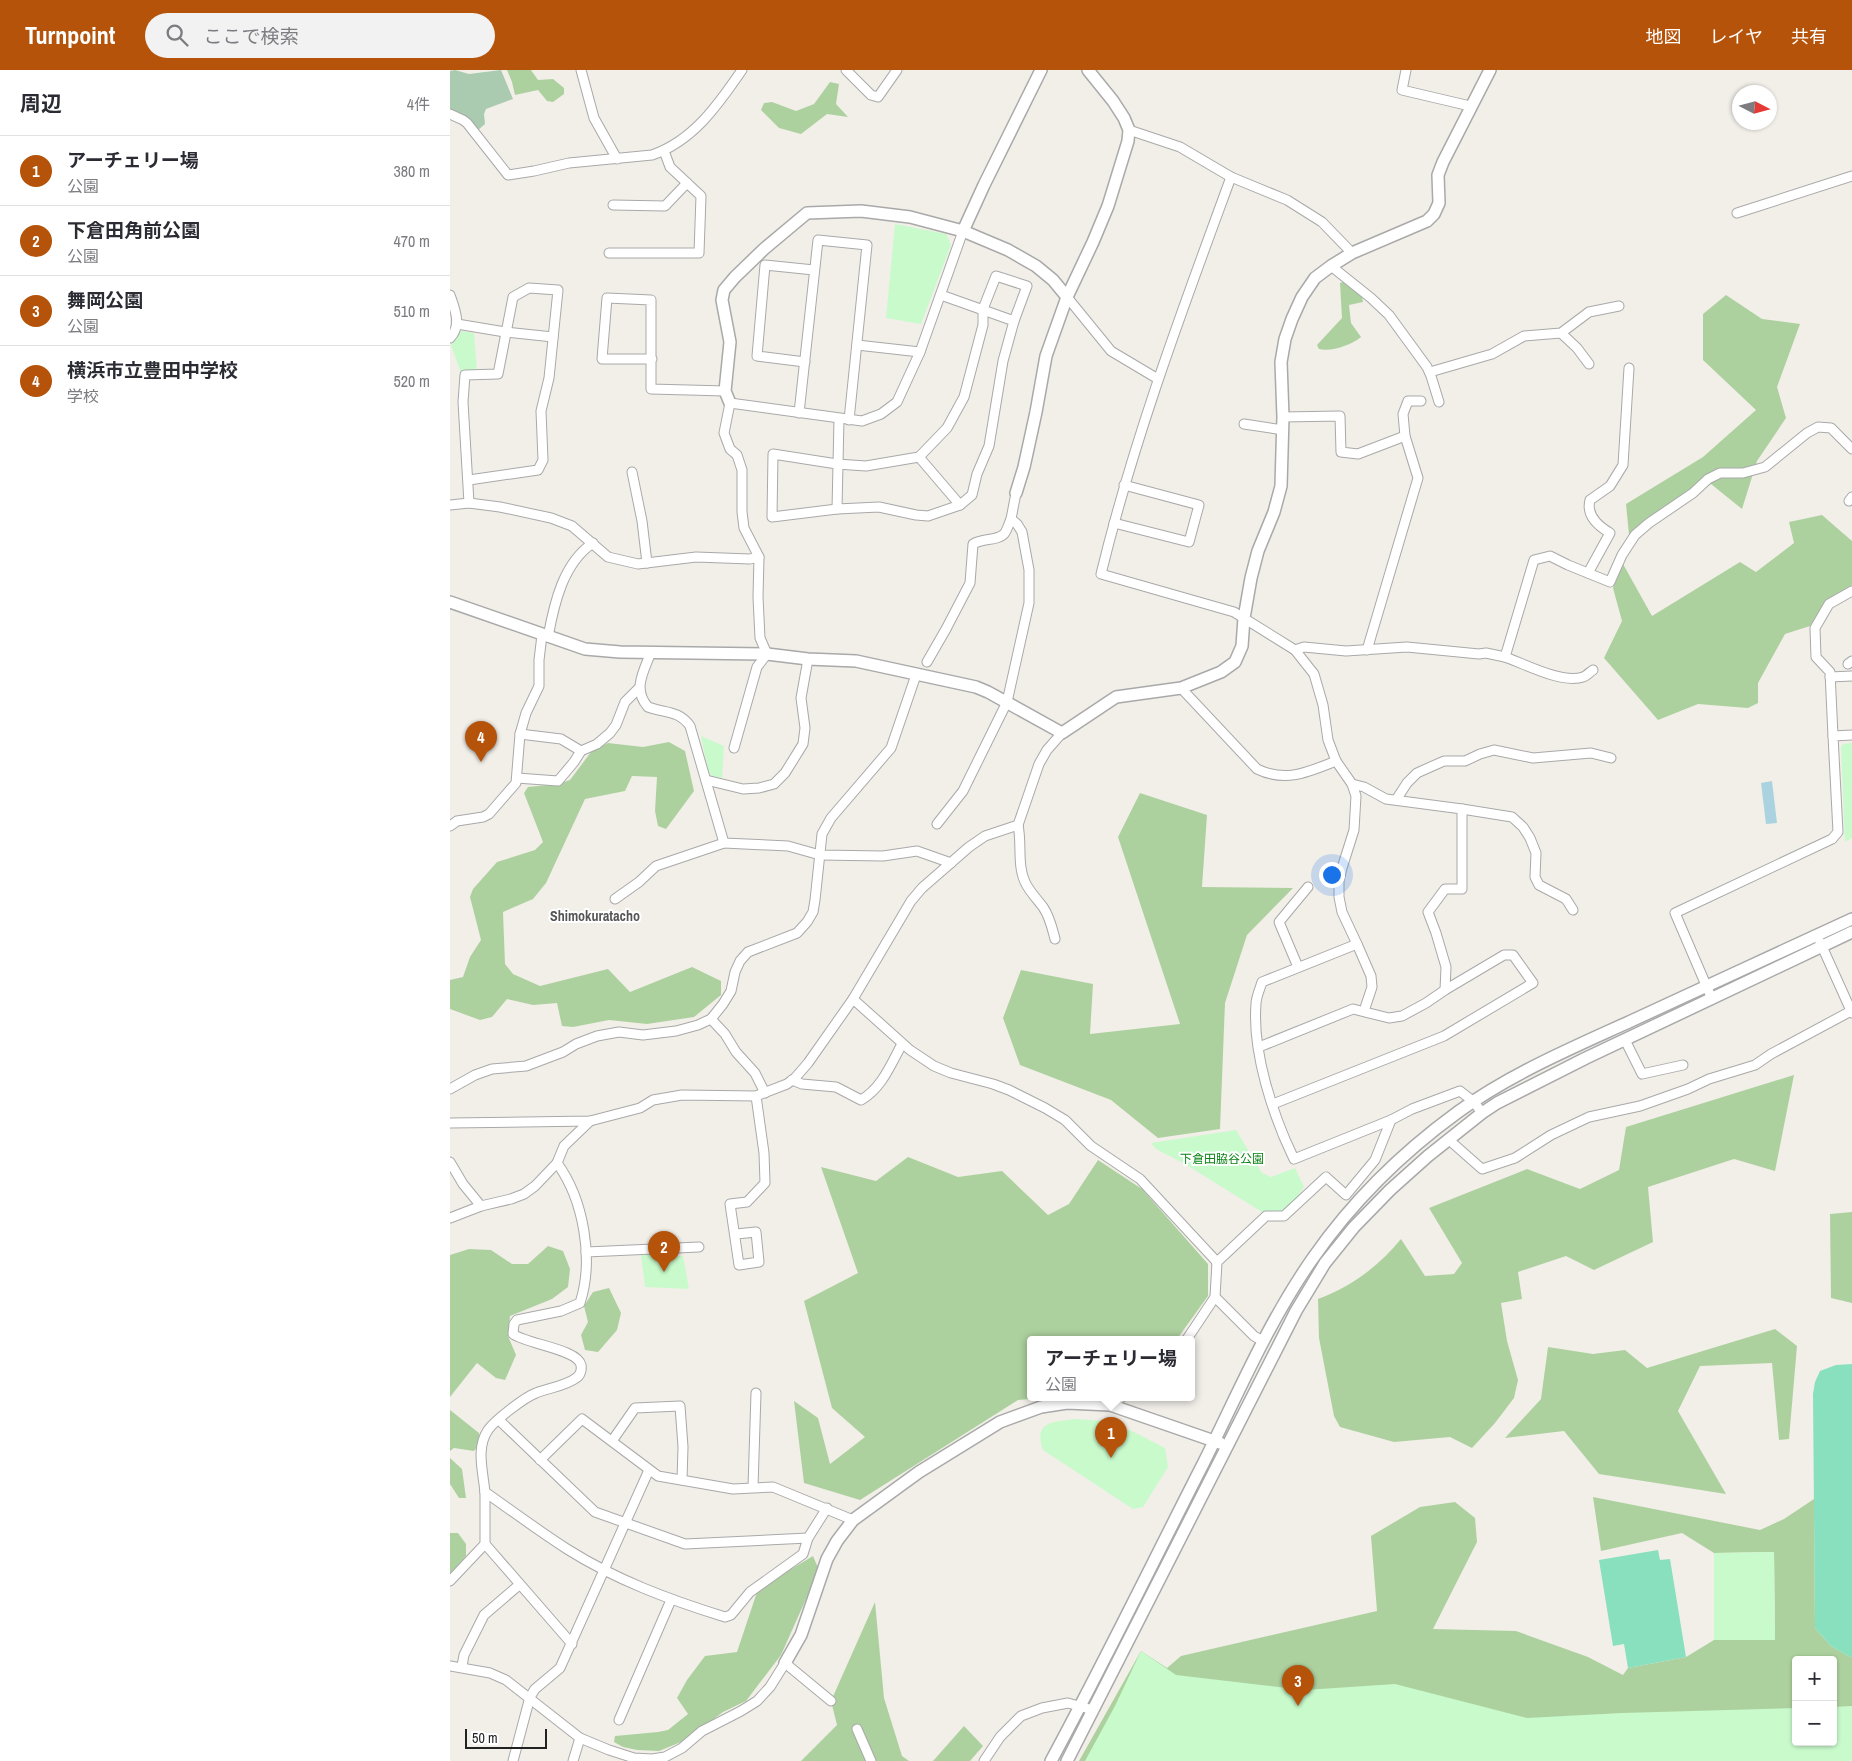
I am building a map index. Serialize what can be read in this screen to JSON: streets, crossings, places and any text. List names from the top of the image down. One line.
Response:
{"districts":["Shimokuratacho"],"parks":["下倉田脇谷公園"],"scale_bar":"50 m","north":"right","page":{"header":"Turnpoint","search":"ここで検索","nav":["地図","レイヤ","共有"],"heading":["周辺","4件"],"list":[{"mark":"1","name":"アーチェリー場","note":"公園","value":"380 m"},{"mark":"2","name":"下倉田角前公園","note":"公園","value":"470 m"},{"mark":"3","name":"舞岡公園","note":"公園","value":"510 m"},{"mark":"4","name":"横浜市立豊田中学校","note":"学校","value":"520 m"}],"pins":["4","2","1","3"],"popup":["アーチェリー場","公園"],"map_buttons":["+","−"],"scale":"50 m"}}
